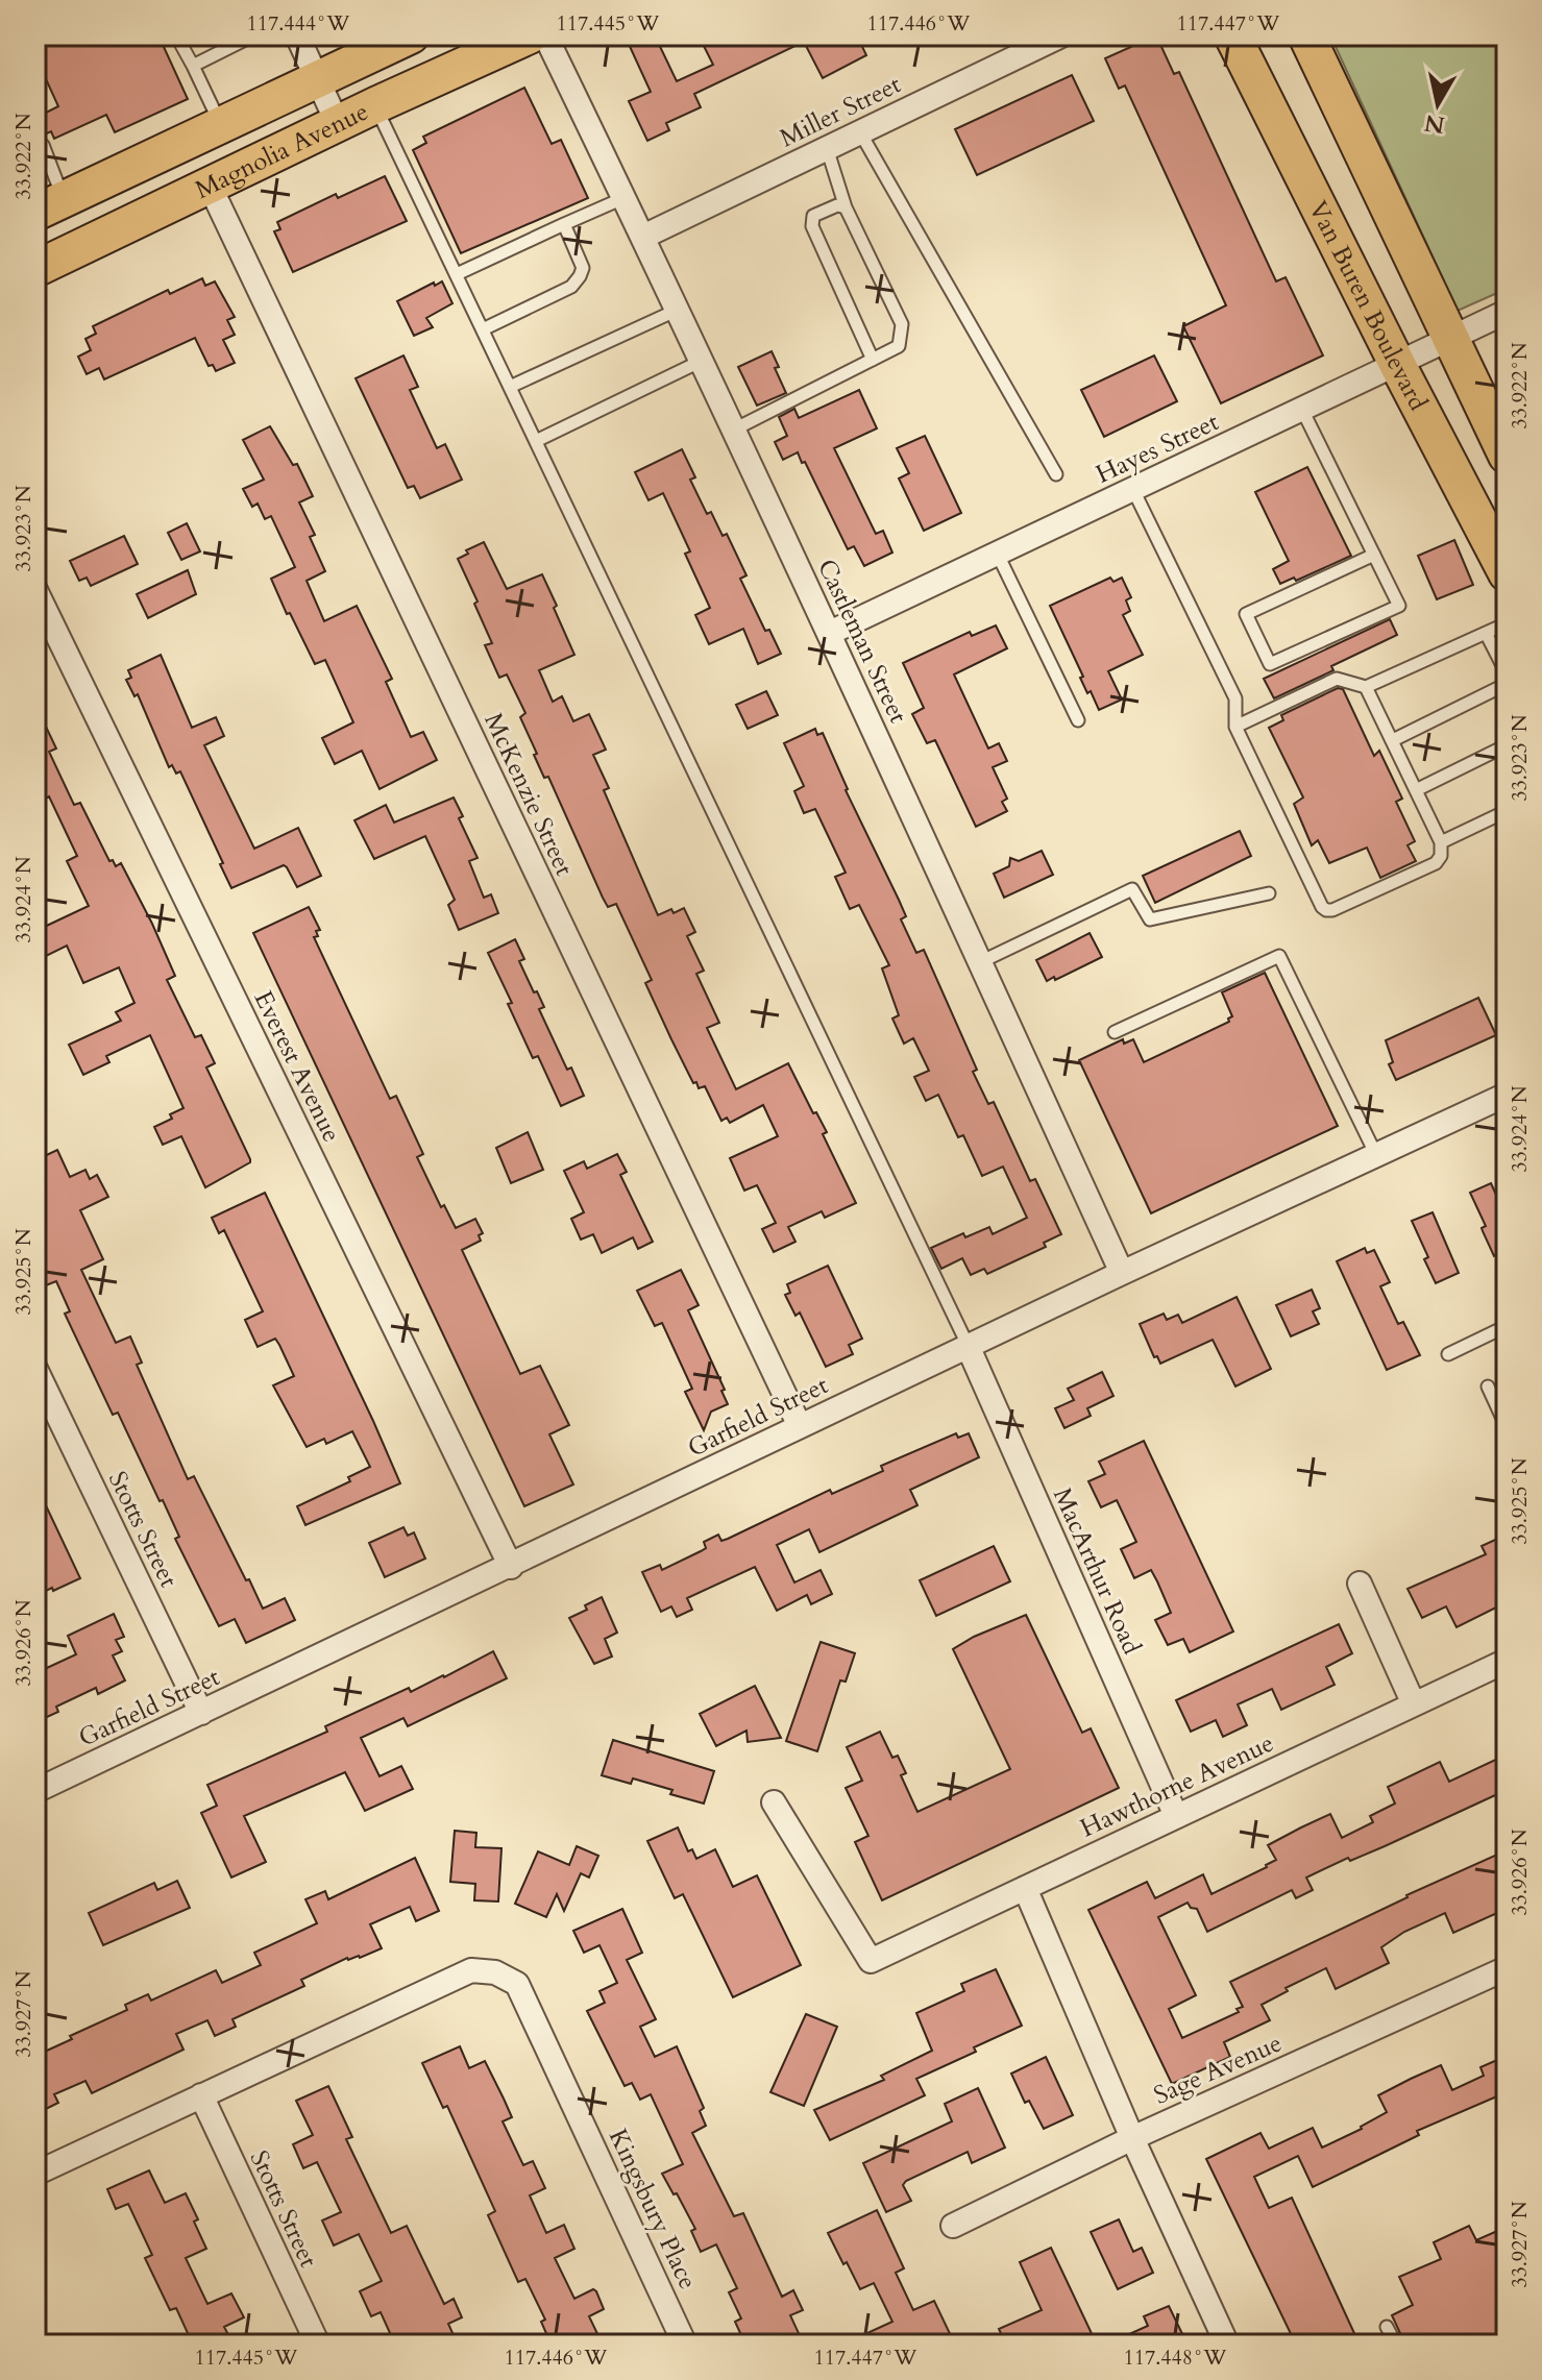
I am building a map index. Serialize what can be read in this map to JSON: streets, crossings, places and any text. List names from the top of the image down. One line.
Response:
{"streets":{"main road":["Magnolia Avenue","Van Buren Boulevard"],"street":["Miller Street","Hayes Street","Castleman Street","McKenzie Street","Everest Avenue","Garfield Street","Stotts Street","MacArthur Road","Hawthorne Avenue","Sage Avenue","Kingsbury Place"]},"crossings":[["Miller Street","Castleman Street"],["Magnolia Avenue","McKenzie Street"],["Van Buren Boulevard","Hayes Street"],["Hayes Street","Castleman Street"],["Castleman Street","Garfield Street"],["McKenzie Street","Garfield Street"],["Everest Avenue","Garfield Street"],["Garfield Street","Stotts Street"],["Garfield Street","MacArthur Road"],["Stotts Street","Kingsbury Place"],["MacArthur Road","Hawthorne Avenue"]],"north":"bottom","coordinates":["117.444°W","117.445°W","117.446°W","117.447°W","33.922°N","33.923°N","33.924°N","33.925°N","33.926°N","33.927°N","117.448°W"]}
